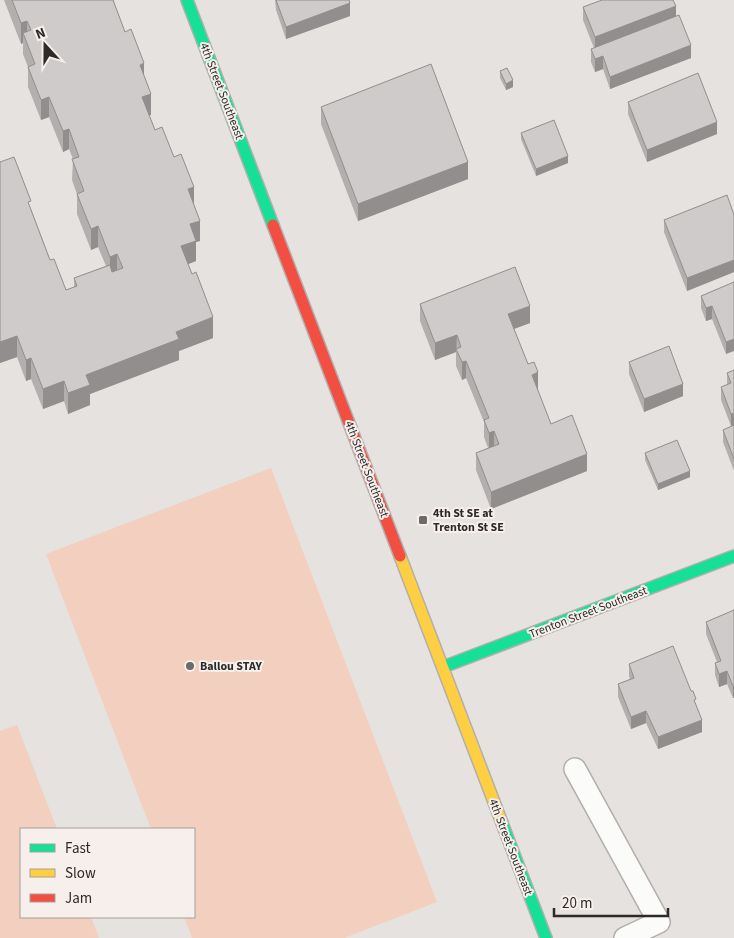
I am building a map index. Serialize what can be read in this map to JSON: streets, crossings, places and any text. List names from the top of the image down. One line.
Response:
{"streets":{"street":["4th Street Southeast","Trenton Street Southeast"]},"crossings":[["4th Street Southeast","Trenton Street Southeast"]],"places":{"transit":["4th St SE at Trenton St SE"],"other":["Ballou STAY"]},"legend":["Fast","Slow","Jam"],"scale_bar":"20 m","north":"top"}
